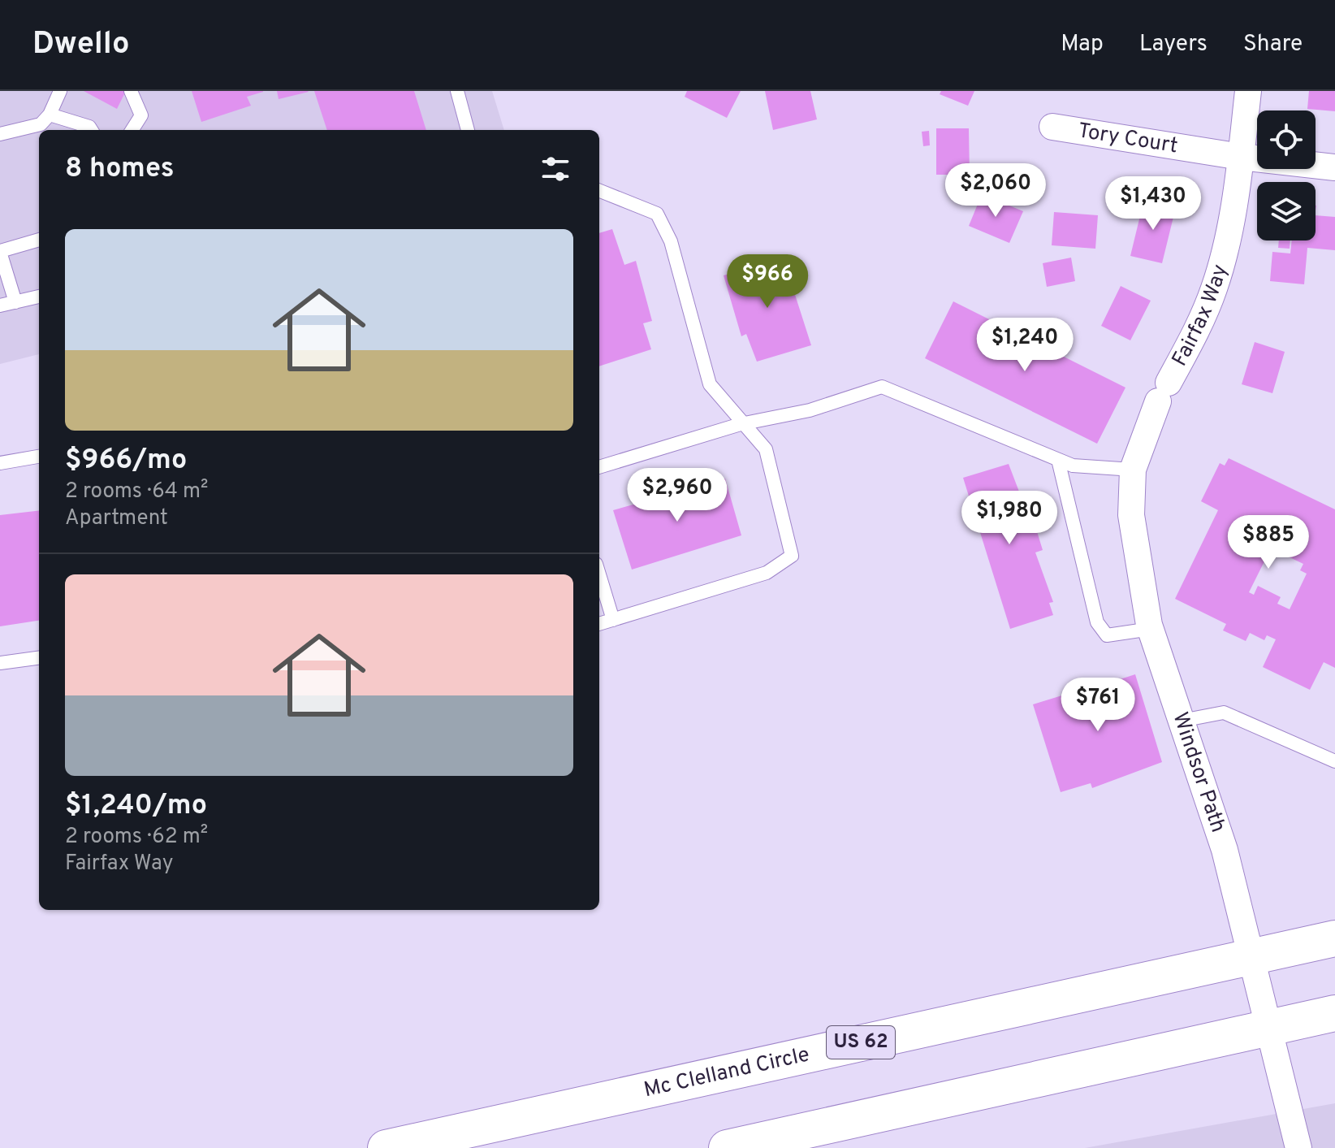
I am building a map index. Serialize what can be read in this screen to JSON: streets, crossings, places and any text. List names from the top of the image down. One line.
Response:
{"streets":{"highway":["US 62","Mc Clelland Circle"],"street":["Tory Court","Fairfax Way","Windsor Path"]},"crossings":[["Tory Court","Fairfax Way"],["Fairfax Way","Windsor Path"],["Windsor Path","Mc Clelland Circle"]],"page":{"header":"Dwello","nav":["Map","Layers","Share"],"heading":"8 homes","price":["$2,060","$1,430","$966","$1,240","$2,960","$1,980","$885","$761"],"list":[{"name":"$966/mo","note":"2 rooms · 64 m² · Apartment"},{"name":"$1,240/mo","note":"2 rooms · 62 m² · Fairfax Way"}]}}
